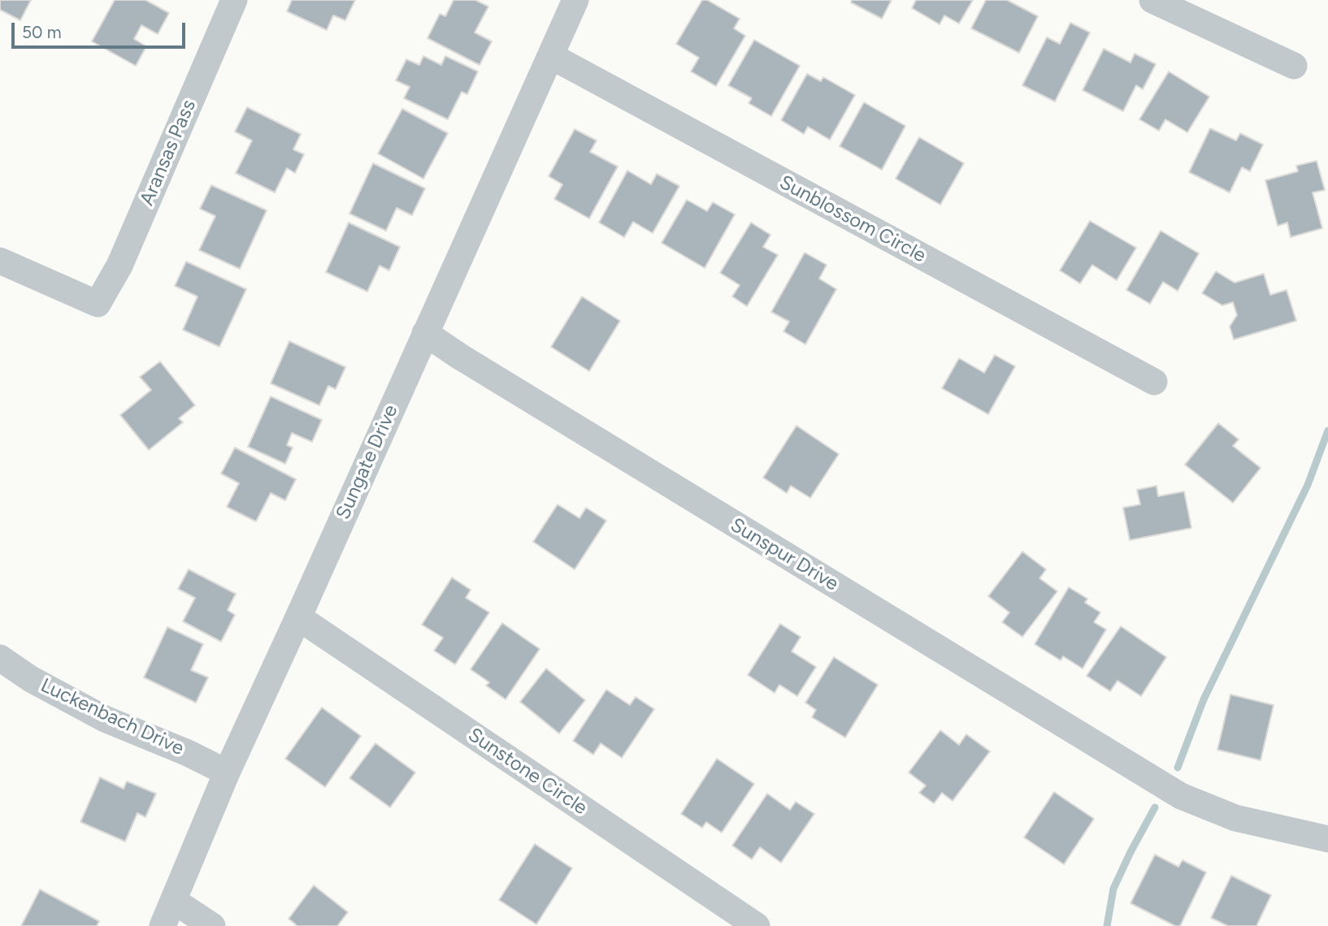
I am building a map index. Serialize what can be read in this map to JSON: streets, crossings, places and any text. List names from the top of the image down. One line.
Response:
{"streets":{"street":["Aransas Pass","Sunblossom Circle","Sungate Drive","Sunspur Drive","Luckenbach Drive","Sunstone Circle"]},"crossings":[["Sunblossom Circle","Sungate Drive"],["Sungate Drive","Sunspur Drive"],["Sungate Drive","Luckenbach Drive"],["Sungate Drive","Sunstone Circle"]],"scale_bar":"50 m"}
